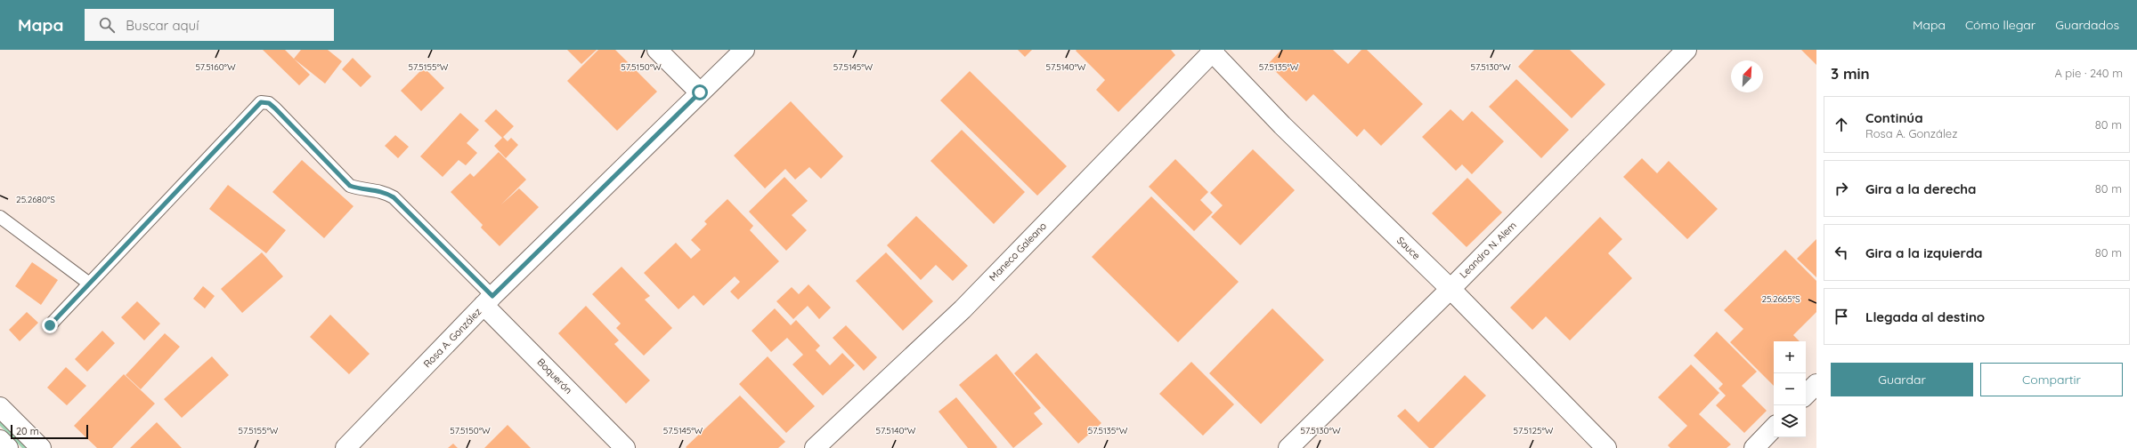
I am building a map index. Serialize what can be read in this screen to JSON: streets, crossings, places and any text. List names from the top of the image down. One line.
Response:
{"streets":{"street":["Sauce","Leandro N. Alem","Maneco Galeano","Rosa A. González","Boquerón"]},"crossings":[["Sauce","Leandro N. Alem"],["Sauce","Maneco Galeano"],["Rosa A. González","Boquerón"]],"scale_bar":"20 m","north":"top right","page":{"header":"Mapa","search":"Buscar aquí","nav":["Mapa","Cómo llegar","Guardados"],"heading":["3 min","A pie · 240 m"],"list":[["Continúa","Rosa A. González","80 m"],["Gira a la derecha","80 m"],["Gira a la izquierda","80 m"],"Llegada al destino"],"map_buttons":["+","−"],"buttons":["Guardar","Compartir"],"scale":"20 m"},"coordinates":["57.5160°W","57.5155°W","57.5150°W","57.5145°W","57.5140°W","57.5135°W","57.5130°W","25.2680°S","25.2665°S","57.5125°W"]}
